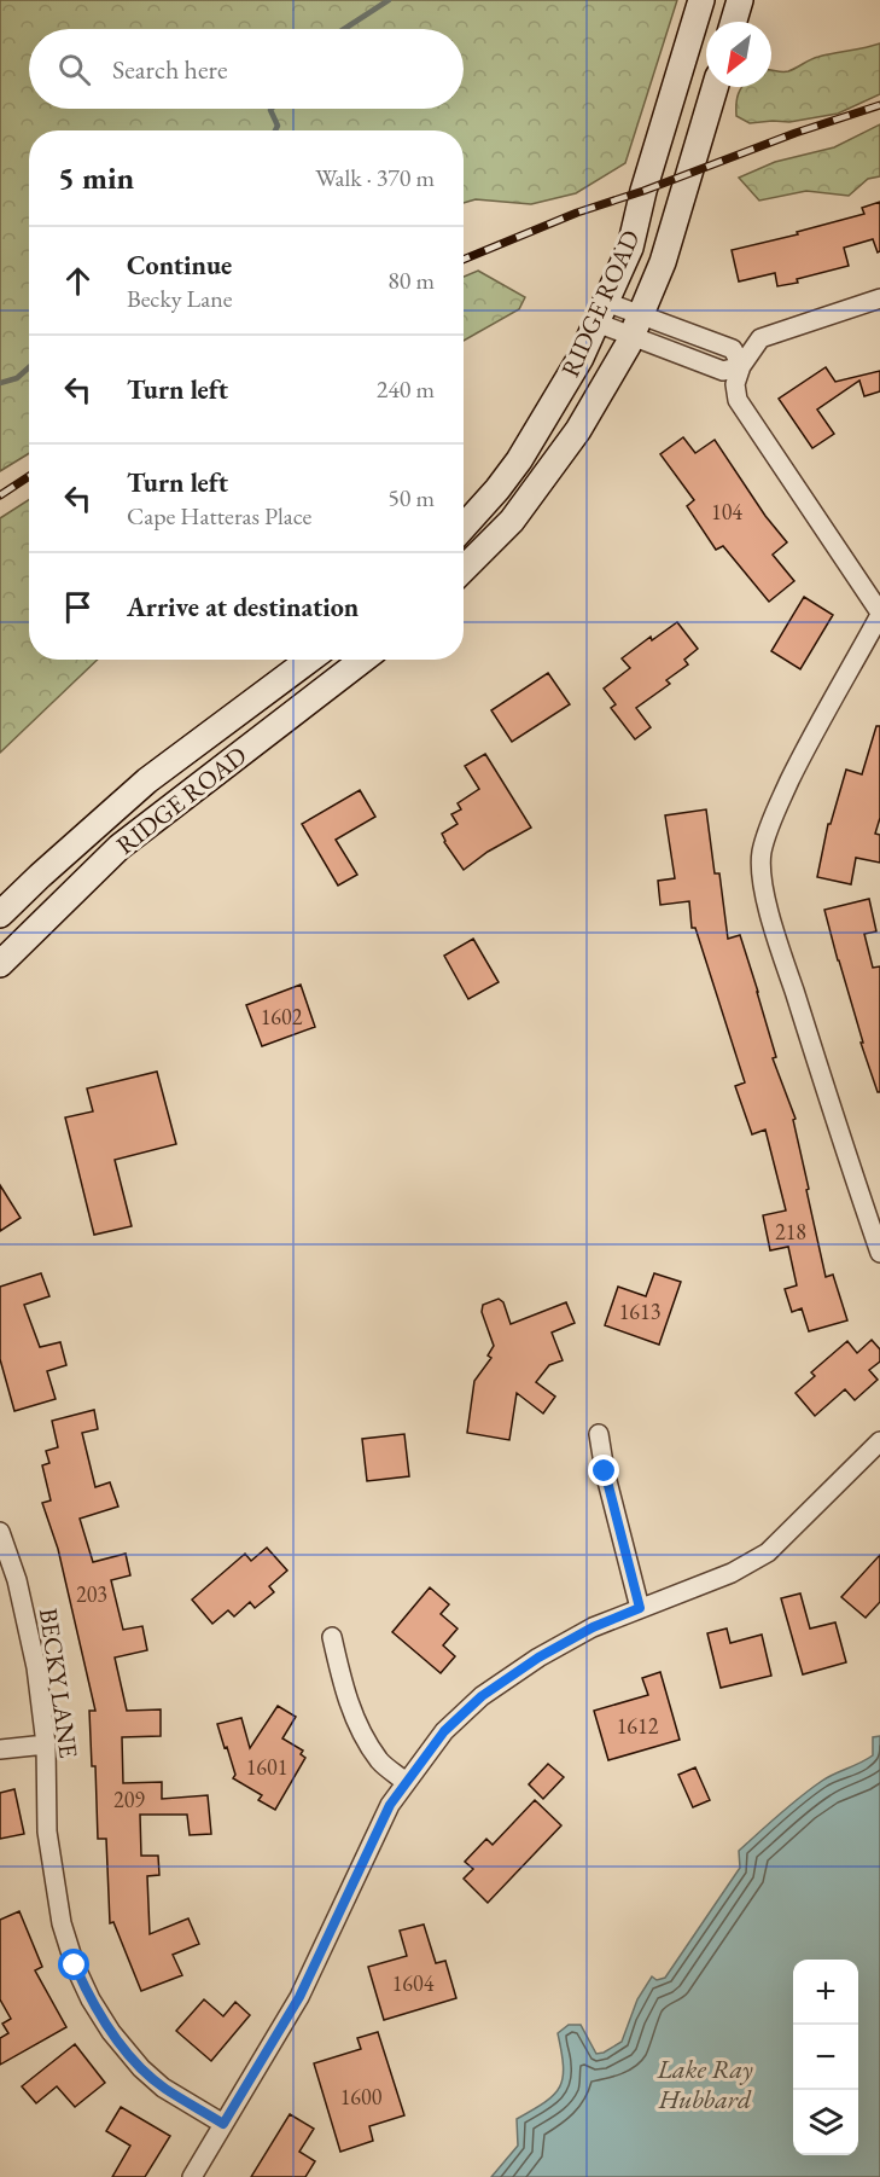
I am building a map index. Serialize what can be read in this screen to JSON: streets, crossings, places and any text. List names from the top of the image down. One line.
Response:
{"streets":{"main road":["RIDGE ROAD"],"street":["BECKY LANE"]},"water":["Lake Ray Hubbard"],"house_numbers":["104","1602","218","1613","203","1612","1601","209","1604","1600"],"north":"bottom left","page":{"search":"Search here","heading":["5 min","Walk · 370 m"],"list":[["Continue","Becky Lane","80 m"],["Turn left","240 m"],["Turn left","Cape Hatteras Place","50 m"],"Arrive at destination"],"map_buttons":["+","−"]}}
